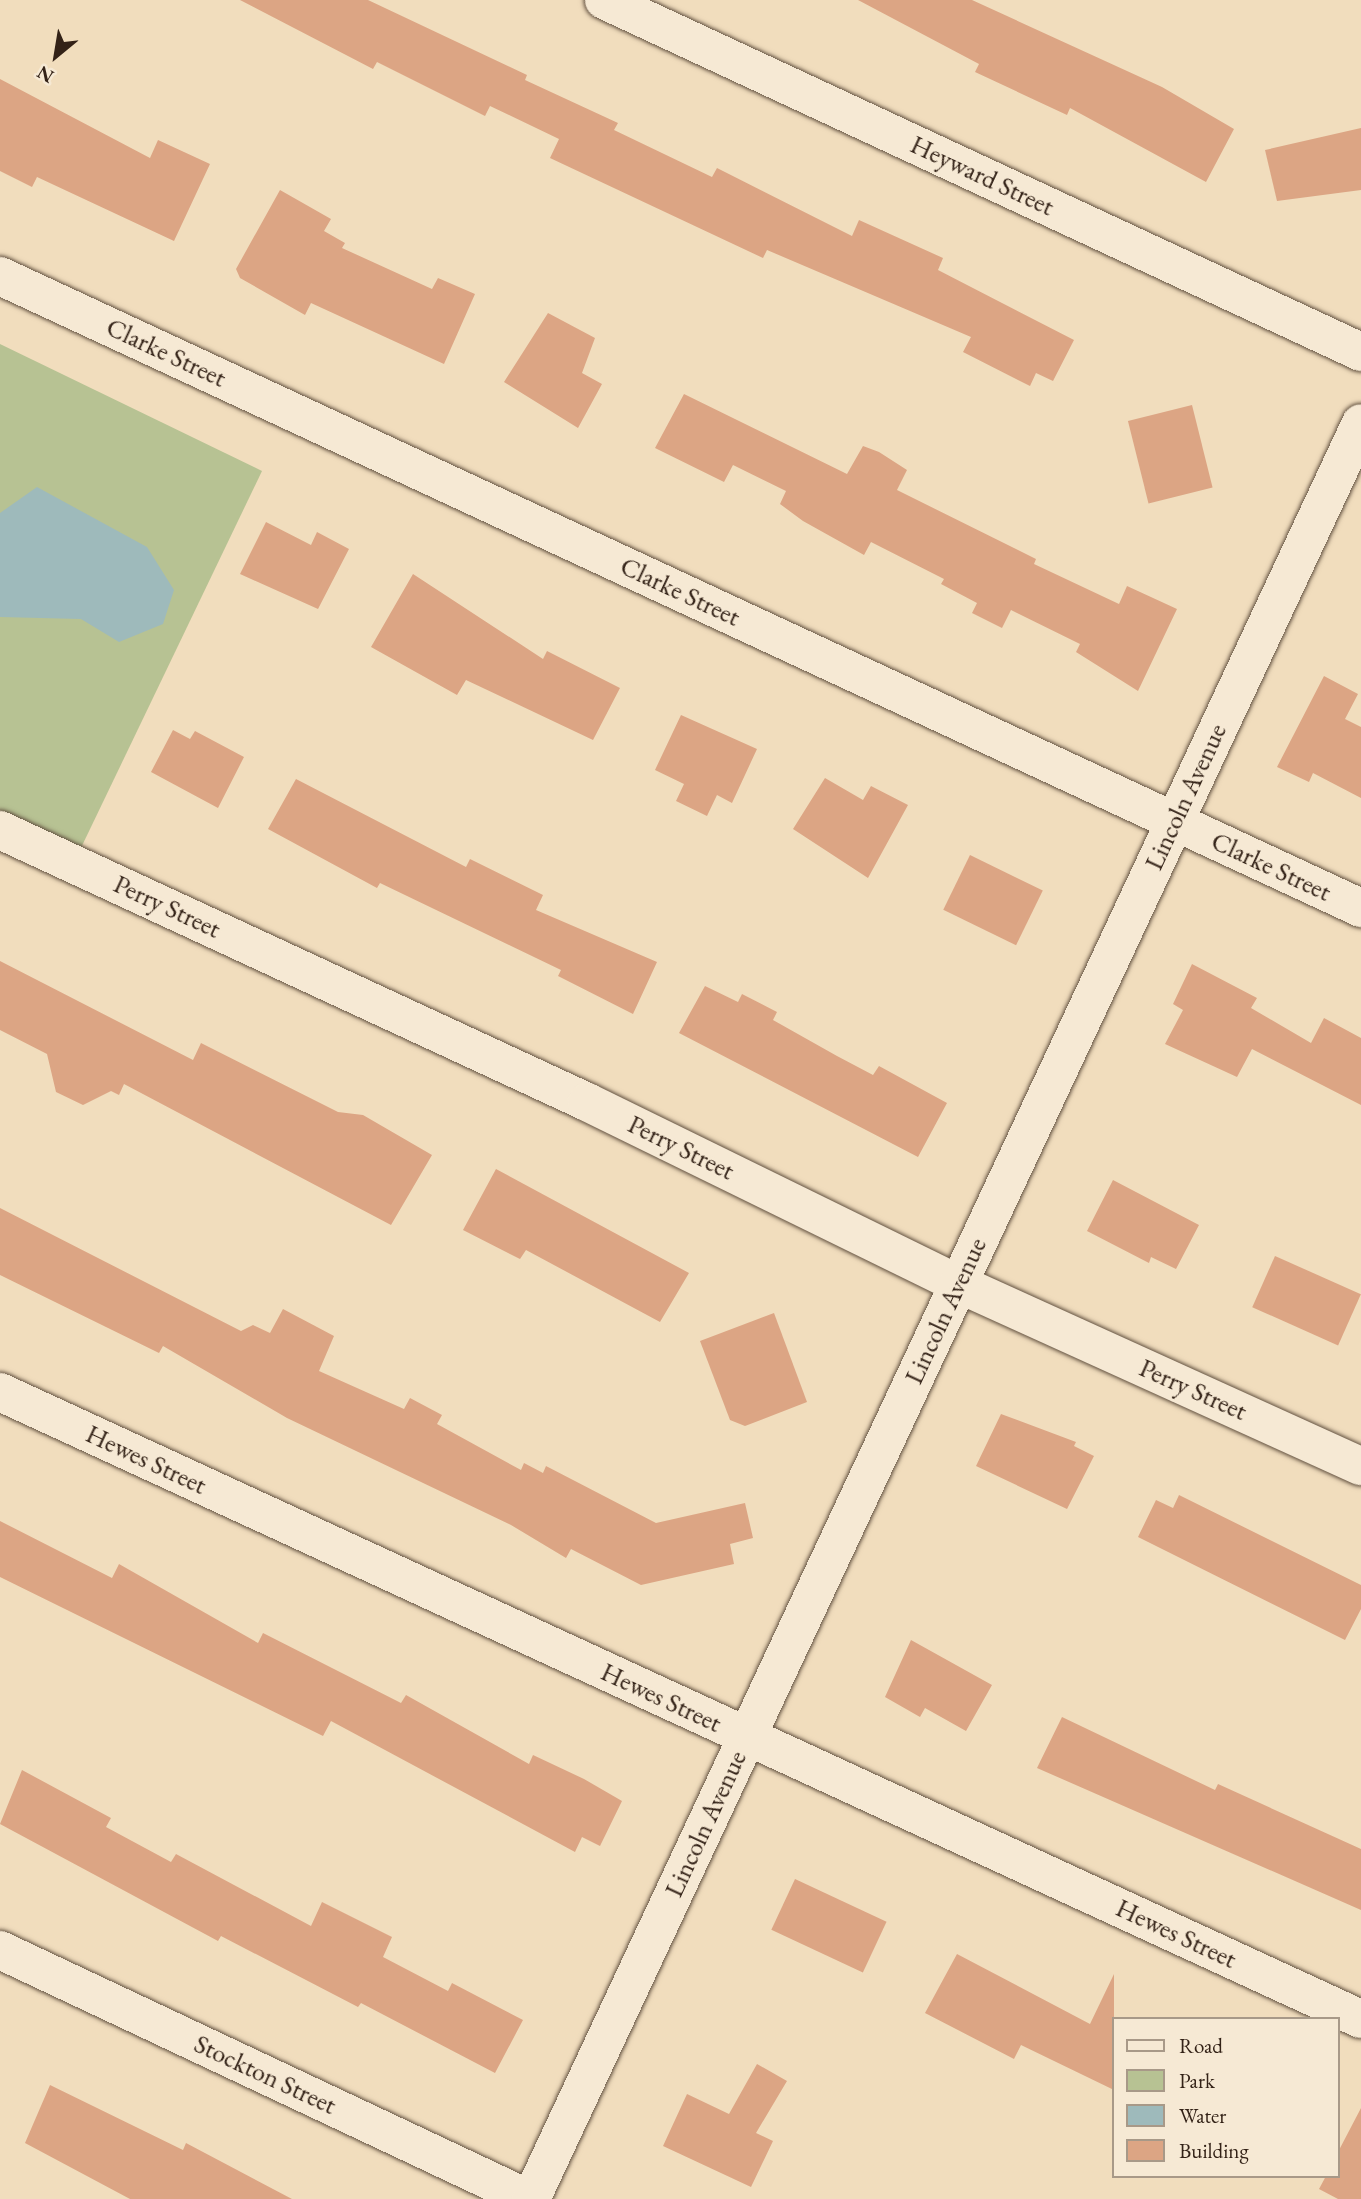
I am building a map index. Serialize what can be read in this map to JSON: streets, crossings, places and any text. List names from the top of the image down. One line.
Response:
{"streets":{"street":["Heyward Street","Clarke Street","Lincoln Avenue","Perry Street","Hewes Street","Stockton Street"]},"crossings":[["Clarke Street","Lincoln Avenue"],["Lincoln Avenue","Perry Street"],["Lincoln Avenue","Hewes Street"],["Lincoln Avenue","Stockton Street"]],"legend":["Road","Park","Water","Building"],"north":"bottom left"}
